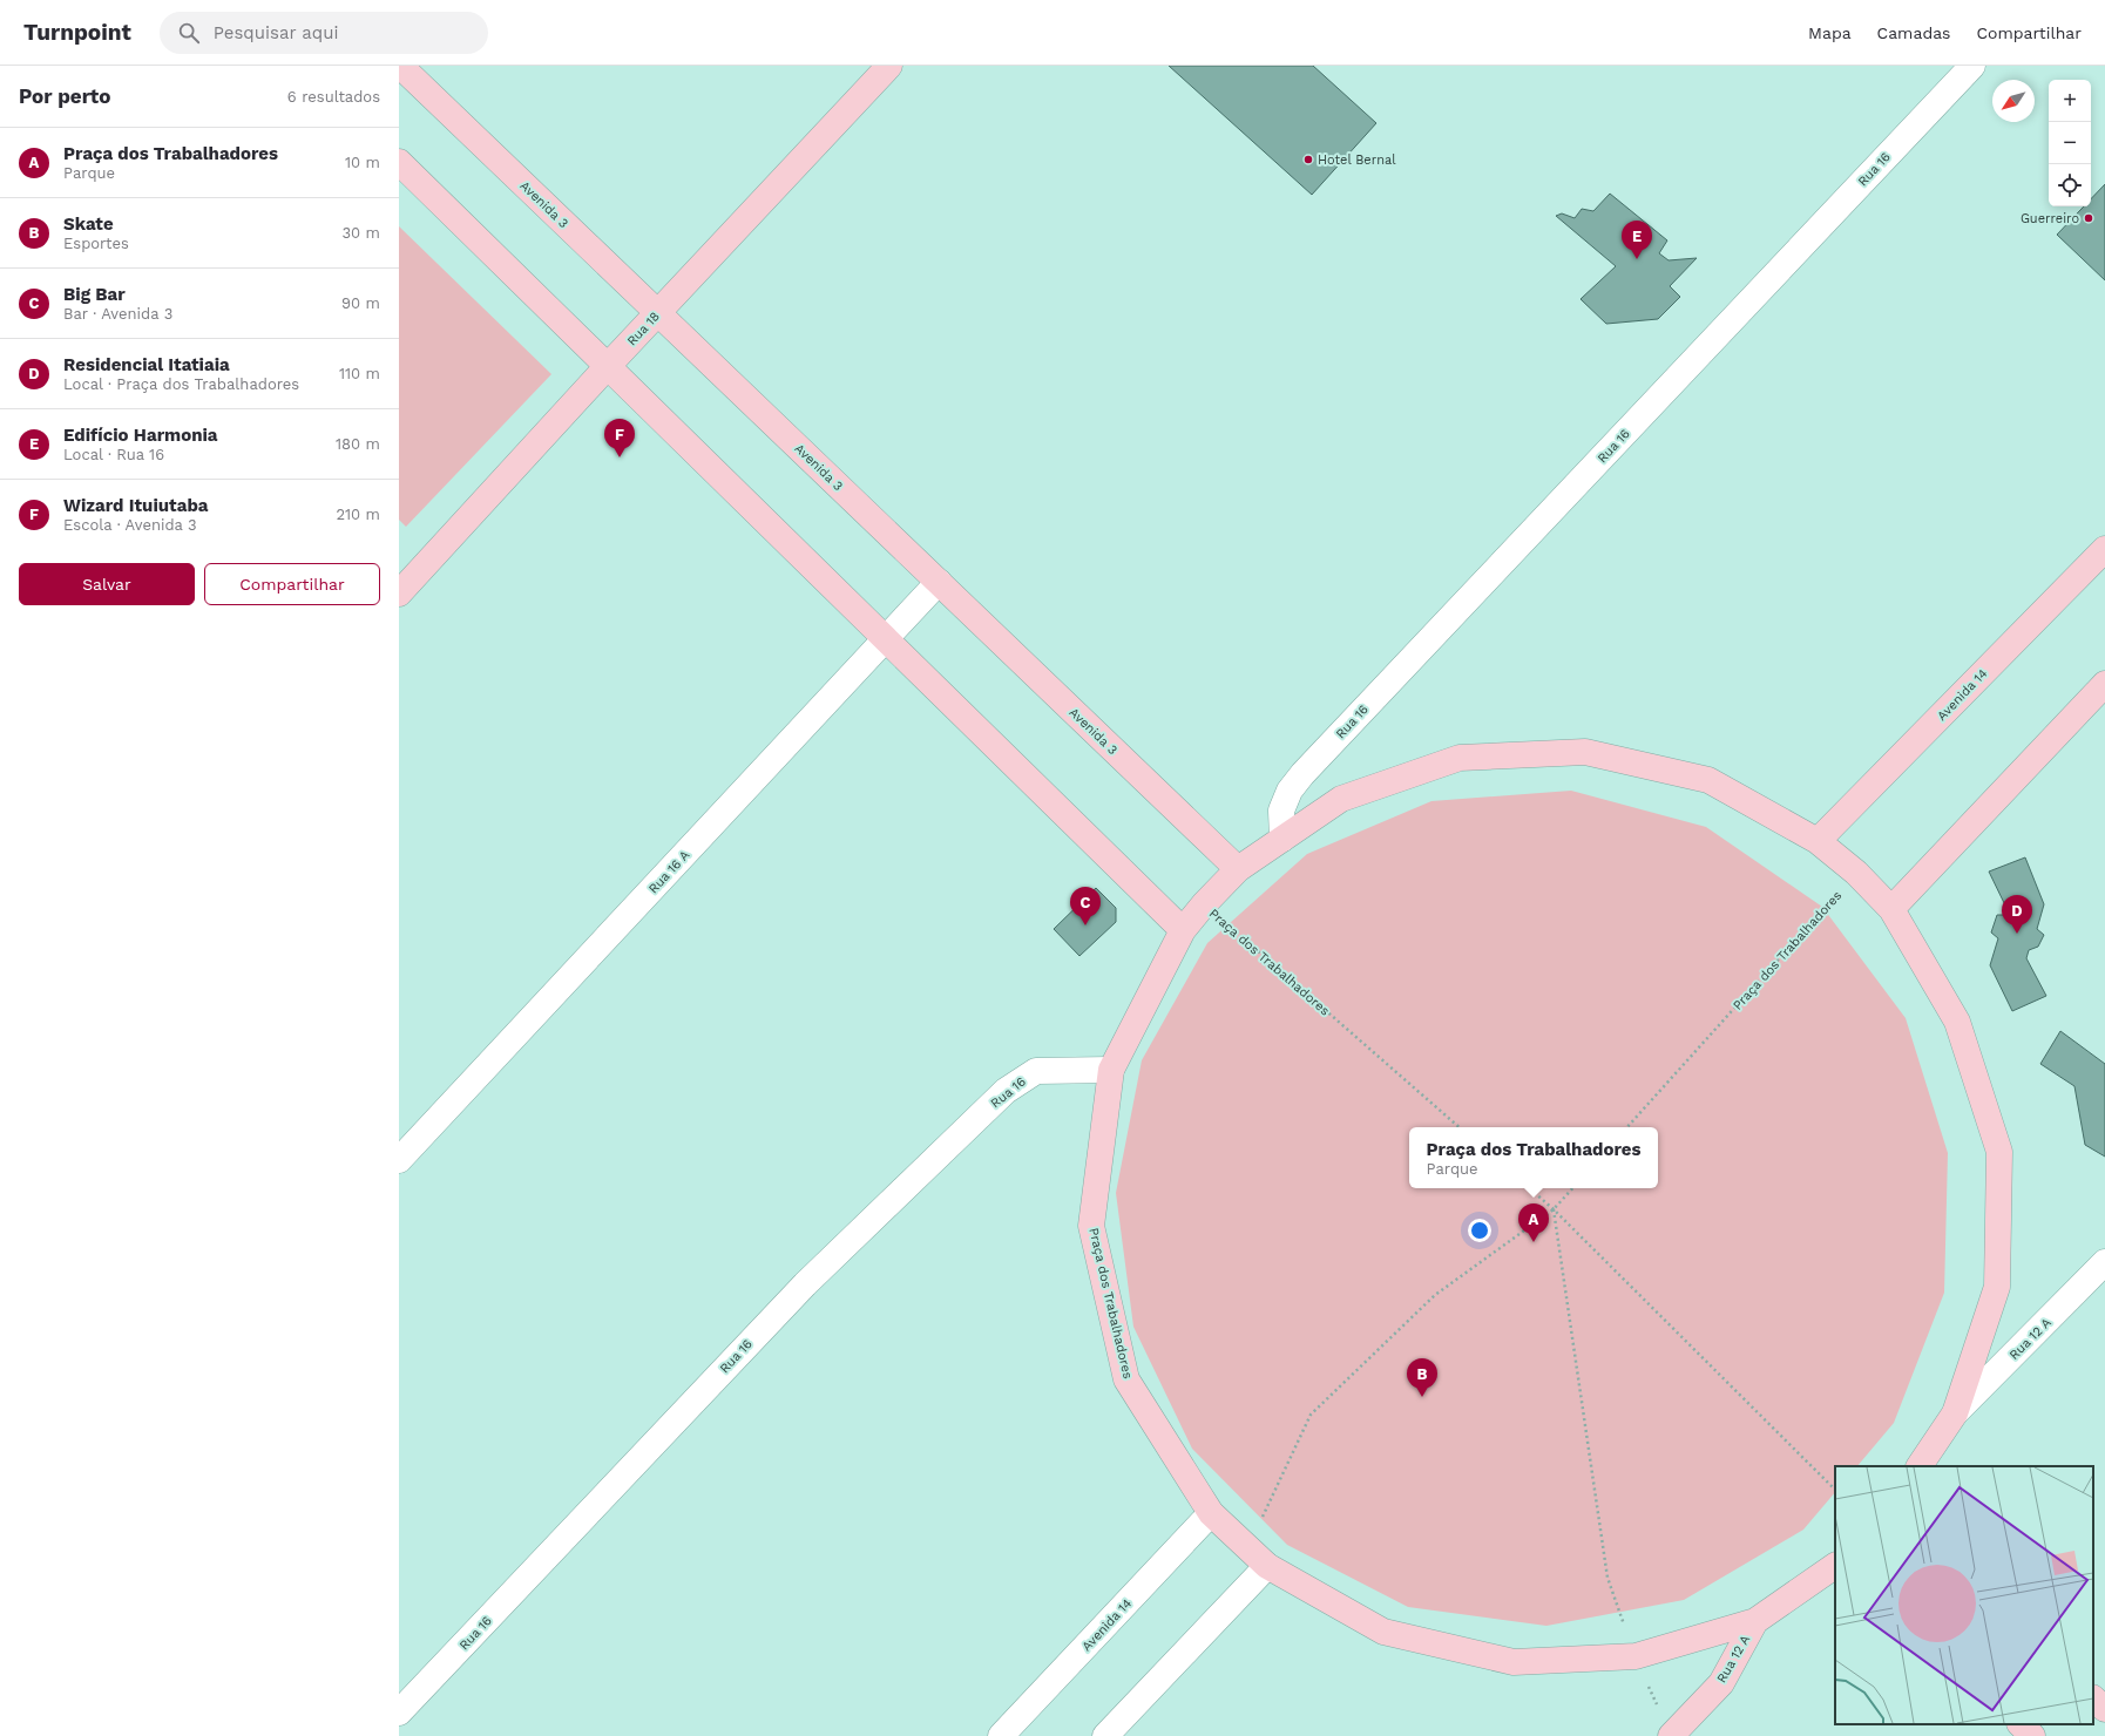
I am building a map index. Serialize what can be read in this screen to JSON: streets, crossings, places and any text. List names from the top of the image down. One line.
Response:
{"streets":{"main road":["Avenida 3","Rua 18","Avenida 14","Praça dos Trabalhadores","Rua 12 A"],"street":["Rua 16","Rua 16 A"]},"crossings":[["Rua 16","Praça dos Trabalhadores"],["Avenida 3","Rua 18"],["Avenida 3","Rua 16 A"],["Avenida 3","Praça dos Trabalhadores"],["Avenida 14","Praça dos Trabalhadores"],["Praça dos Trabalhadores","Rua 12 A"]],"places":["Hotel Bernal","Guerreiro"],"north":"bottom left","page":{"header":"Turnpoint","search":"Pesquisar aqui","nav":["Mapa","Camadas","Compartilhar"],"heading":["Por perto","6 resultados"],"map_buttons":["+","−"],"list":[{"mark":"A","name":"Praça dos Trabalhadores","note":"Parque","value":"10 m"},{"mark":"B","name":"Skate","note":"Esportes","value":"30 m"},{"mark":"C","name":"Big Bar","note":"Bar · Avenida 3","value":"90 m"},{"mark":"D","name":"Residencial Itatiaia","note":"Local · Praça dos Trabalhadores","value":"110 m"},{"mark":"E","name":"Edifício Harmonia","note":"Local · Rua 16","value":"180 m"},{"mark":"F","name":"Wizard Ituiutaba","note":"Escola · Avenida 3","value":"210 m"}],"pins":["E","F","C","D","A","B"],"buttons":["Salvar","Compartilhar"],"popup":["Praça dos Trabalhadores","Parque"]}}
